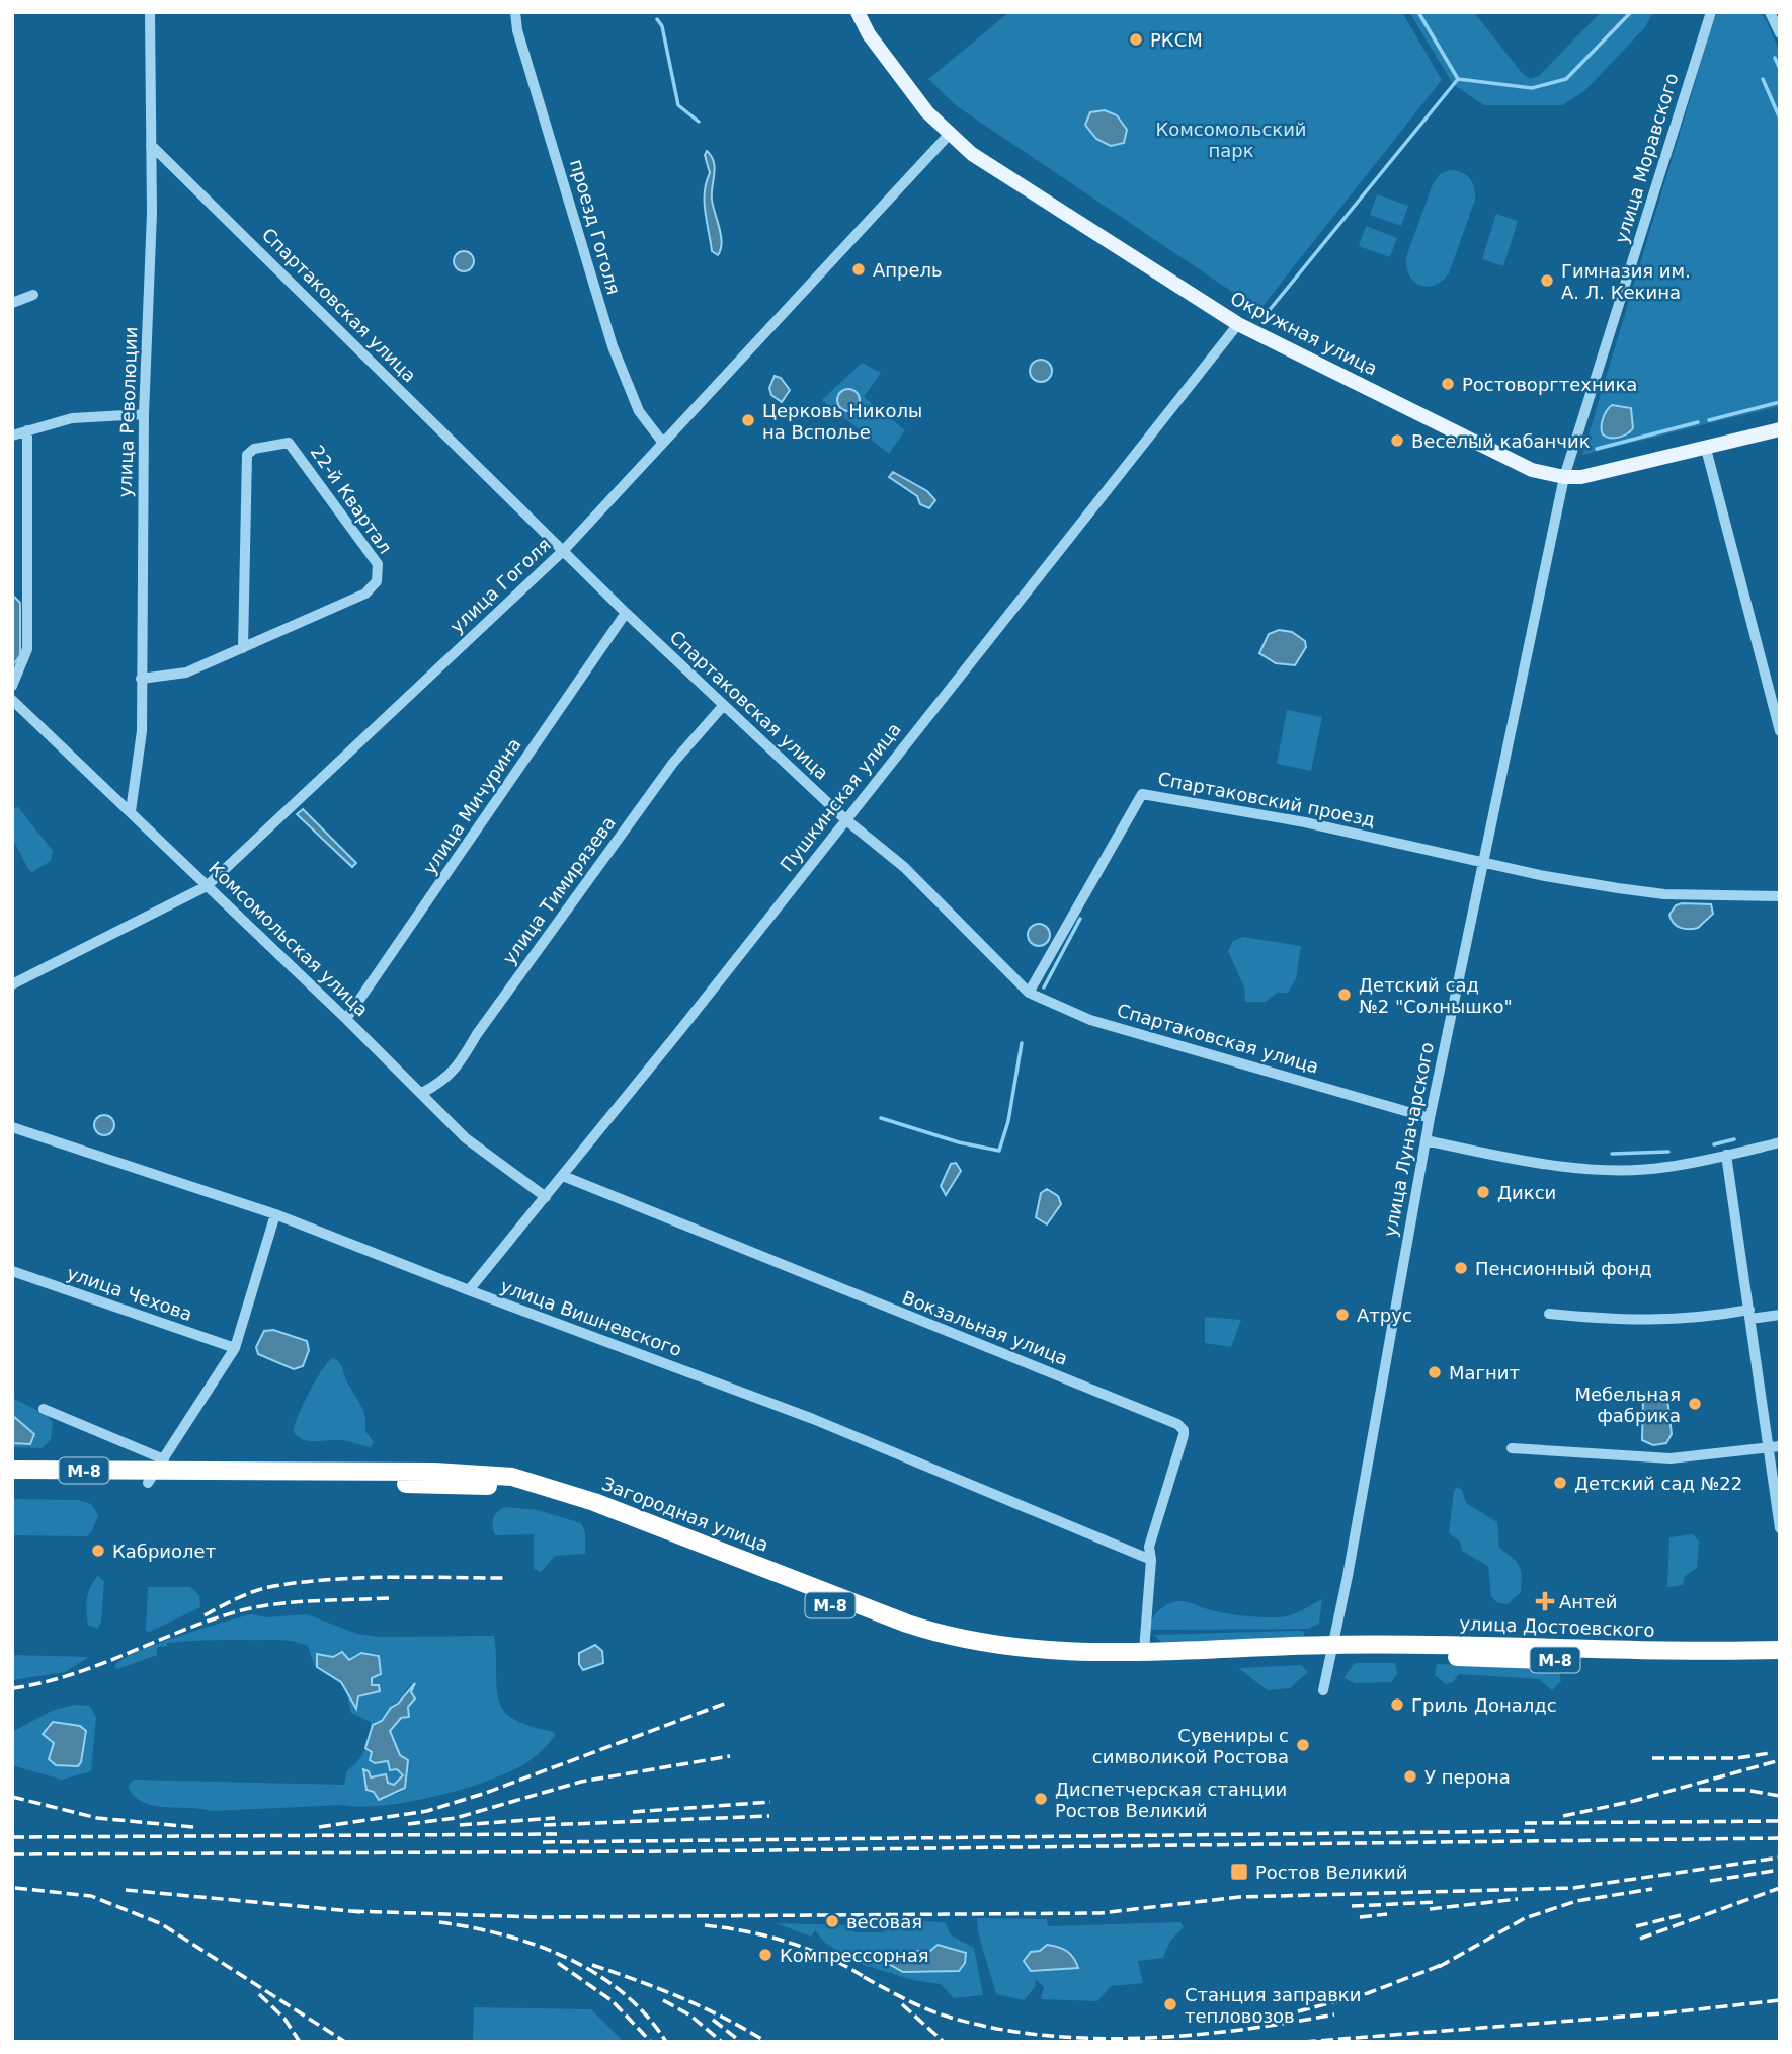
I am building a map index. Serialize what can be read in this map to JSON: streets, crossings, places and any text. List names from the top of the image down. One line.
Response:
{"streets":{"highway":["М-8","Загородная улица","улица Достоевского"],"main road":["Окружная улица"],"street":["улица Моравского","проезд Гоголя","Спартаковская улица","улица Революции","22-й Квартал","улица Гоголя","Пушкинская улица","Спартаковский проезд","улица Мичурина","улица Тимирязева","Комсомольская улица","улица Луначарского","улица Чехова","улица Вишневского","Вокзальная улица"]},"crossings":[["улица Моравского","Окружная улица"],["улица Моравского","улица Луначарского"],["проезд Гоголя","улица Гоголя"],["Спартаковская улица","улица Революции"],["Спартаковская улица","улица Гоголя"],["Спартаковская улица","Пушкинская улица"],["Спартаковская улица","Спартаковский проезд"],["Спартаковская улица","улица Мичурина"],["Спартаковская улица","улица Тимирязева"],["Спартаковская улица","улица Луначарского"],["Окружная улица","улица Гоголя"],["Окружная улица","Пушкинская улица"],["Окружная улица","улица Луначарского"],["улица Революции","22-й Квартал"],["улица Революции","Комсомольская улица"],["улица Гоголя","Комсомольская улица"],["Пушкинская улица","Комсомольская улица"],["Пушкинская улица","улица Вишневского"],["Пушкинская улица","Вокзальная улица"],["Спартаковский проезд","улица Луначарского"],["улица Мичурина","Комсомольская улица"],["улица Тимирязева","Комсомольская улица"],["улица Луначарского","Загородная улица"],["улица Луначарского","улица Достоевского"],["улица Вишневского","Вокзальная улица"],["Вокзальная улица","Загородная улица"],["Загородная улица","улица Достоевского"]],"parks":["Комсомольский парк"],"places":{"other":["РКСМ","Апрель","Гимназия им. А. Л. Кекина","Ростоворгтехника","Церковь Николы на Всполье","Веселый кабанчик","Детский сад №2 \"Солнышко\"","Дикси","Пенсионный фонд","Атрус","Магнит","Мебельная фабрика","Детский сад №22","Кабриолет","Гриль Доналдс","Сувениры с символикой Ростова","У перона","Диспетчерская станции Ростов Великий","весовая","Компрессорная","Станция заправки тепловозов"],"health":["Антей"],"transit":["Ростов Великий"]}}
